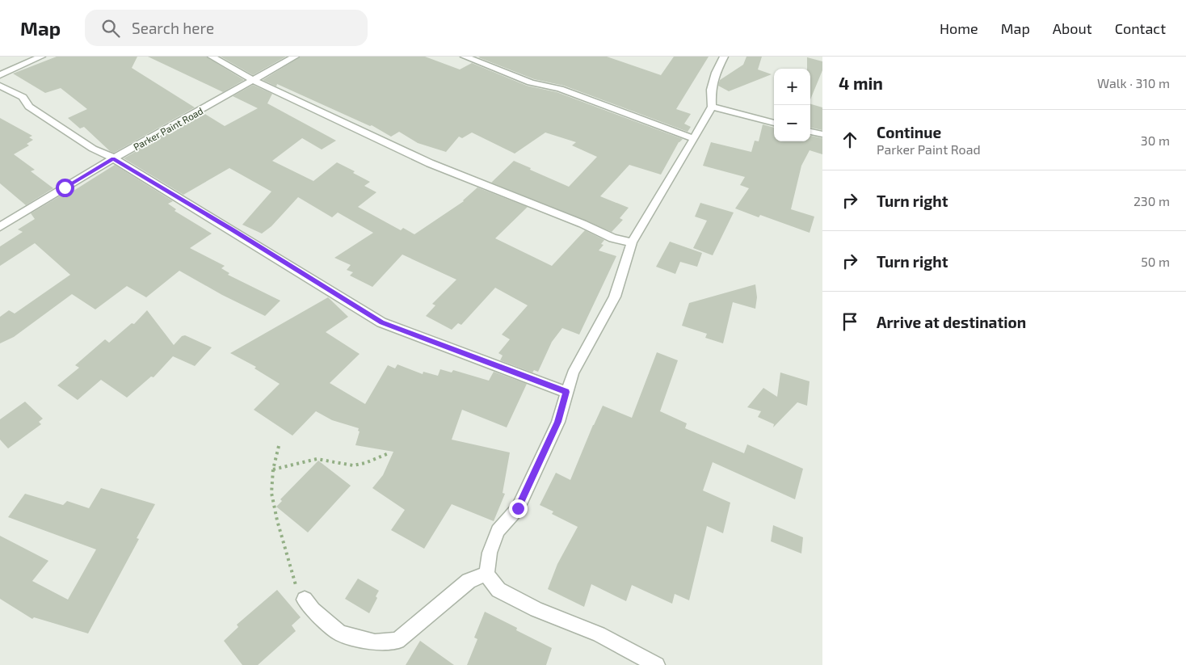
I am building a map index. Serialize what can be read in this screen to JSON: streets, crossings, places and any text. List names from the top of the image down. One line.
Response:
{"streets":{"street":["Parker Paint Road"]},"page":{"header":"Map","search":"Search here","nav":["Home","Map","About","Contact"],"heading":["4 min","Walk · 310 m"],"map_buttons":["+","−"],"list":[["Continue","Parker Paint Road","30 m"],["Turn right","230 m"],["Turn right","50 m"],"Arrive at destination"]}}
